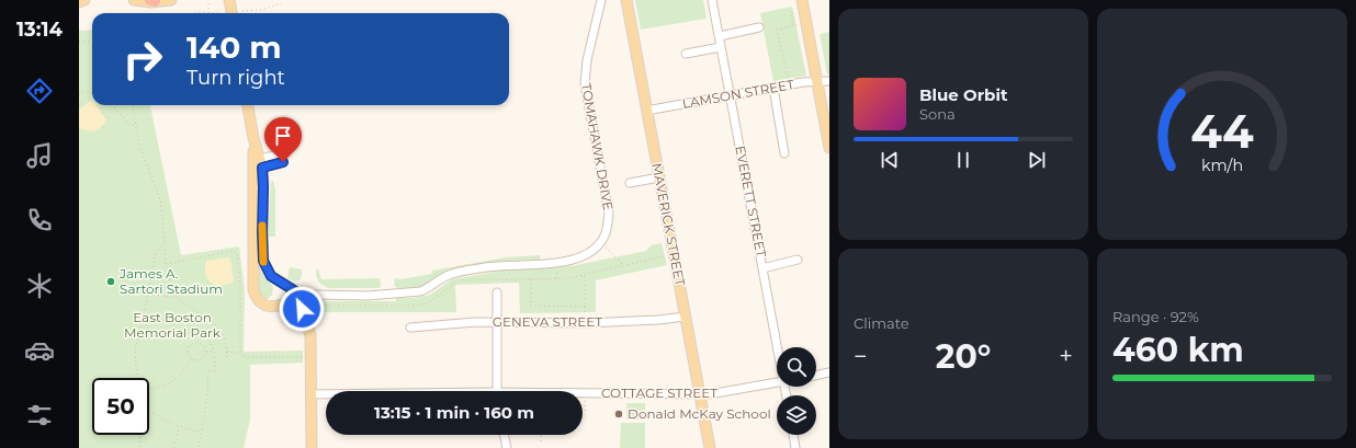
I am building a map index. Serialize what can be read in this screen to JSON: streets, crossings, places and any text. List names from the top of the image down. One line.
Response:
{"streets":{"main road":["MAVERICK STREET"],"street":["LAMSON STREET","TOMAHAWK DRIVE","EVERETT STREET","GENEVA STREET","COTTAGE STREET"]},"crossings":[["LAMSON STREET","EVERETT STREET"],["LAMSON STREET","MAVERICK STREET"],["MAVERICK STREET","GENEVA STREET"],["MAVERICK STREET","COTTAGE STREET"]],"parks":["East Boston Memorial Park"],"places":["James A. Sartori Stadium","Donald McKay School"],"page":{"tabs":"13:14","turn":["140 m","Turn right"],"song":["Blue Orbit","Sona"],"tile":["Climate",["Range · 92%","460 km"]],"heat":["−","20°","+"],"limit":"50","trip":"13:15 · 1 min · 160 m","gauge":["44","km/h"]}}
